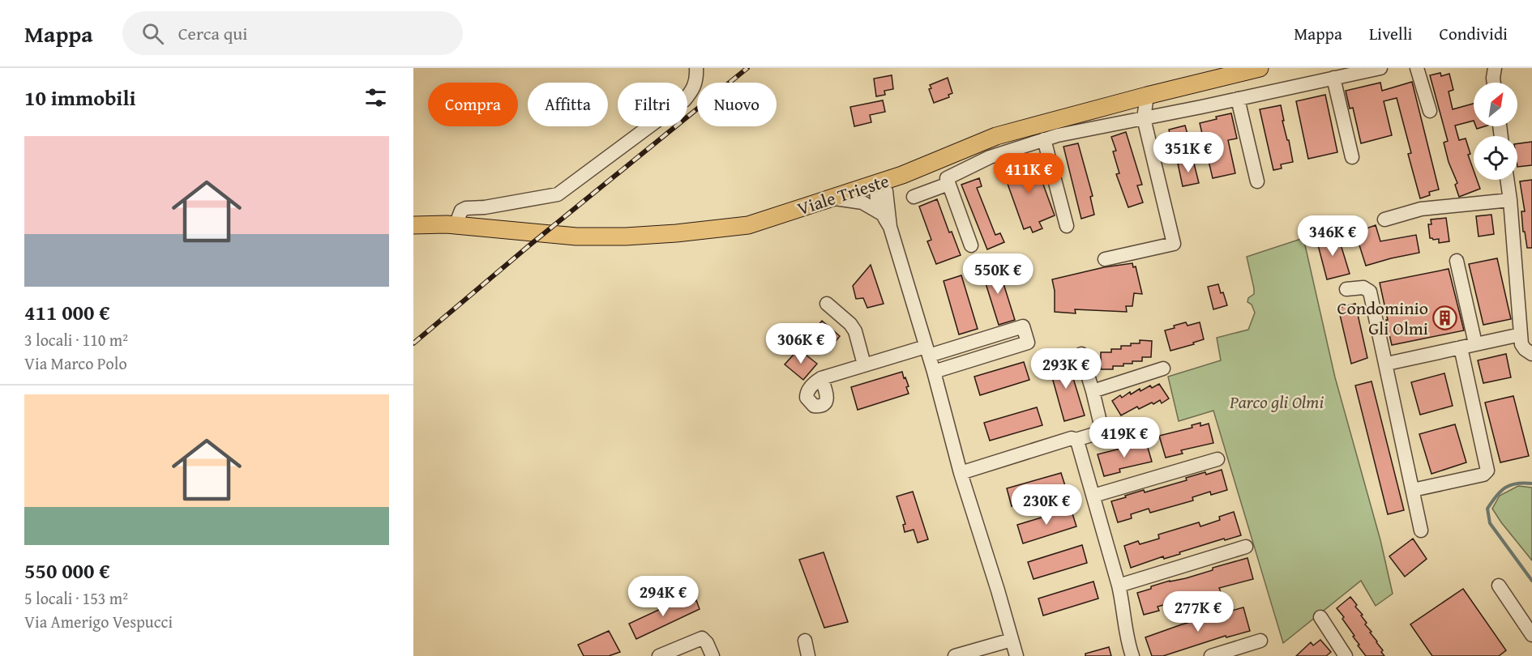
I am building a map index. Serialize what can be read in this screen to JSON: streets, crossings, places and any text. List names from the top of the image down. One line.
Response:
{"streets":{"main road":["Viale Trieste"]},"parks":["Parco gli Olmi"],"places":{"building":["Condominio Gli Olmi"]},"north":"top right","page":{"header":"Mappa","search":"Cerca qui","nav":["Mappa","Livelli","Condividi"],"heading":"10 immobili","chip":["Compra","Affitta","Filtri","Nuovo"],"list":[{"name":"411 000 €","note":"3 locali · 110 m² · Via Marco Polo"},{"name":"550 000 €","note":"5 locali · 153 m² · Via Amerigo Vespucci"}],"price":["351K €","411K €","346K €","550K €","306K €","293K €","419K €","230K €","294K €","277K €"]}}
